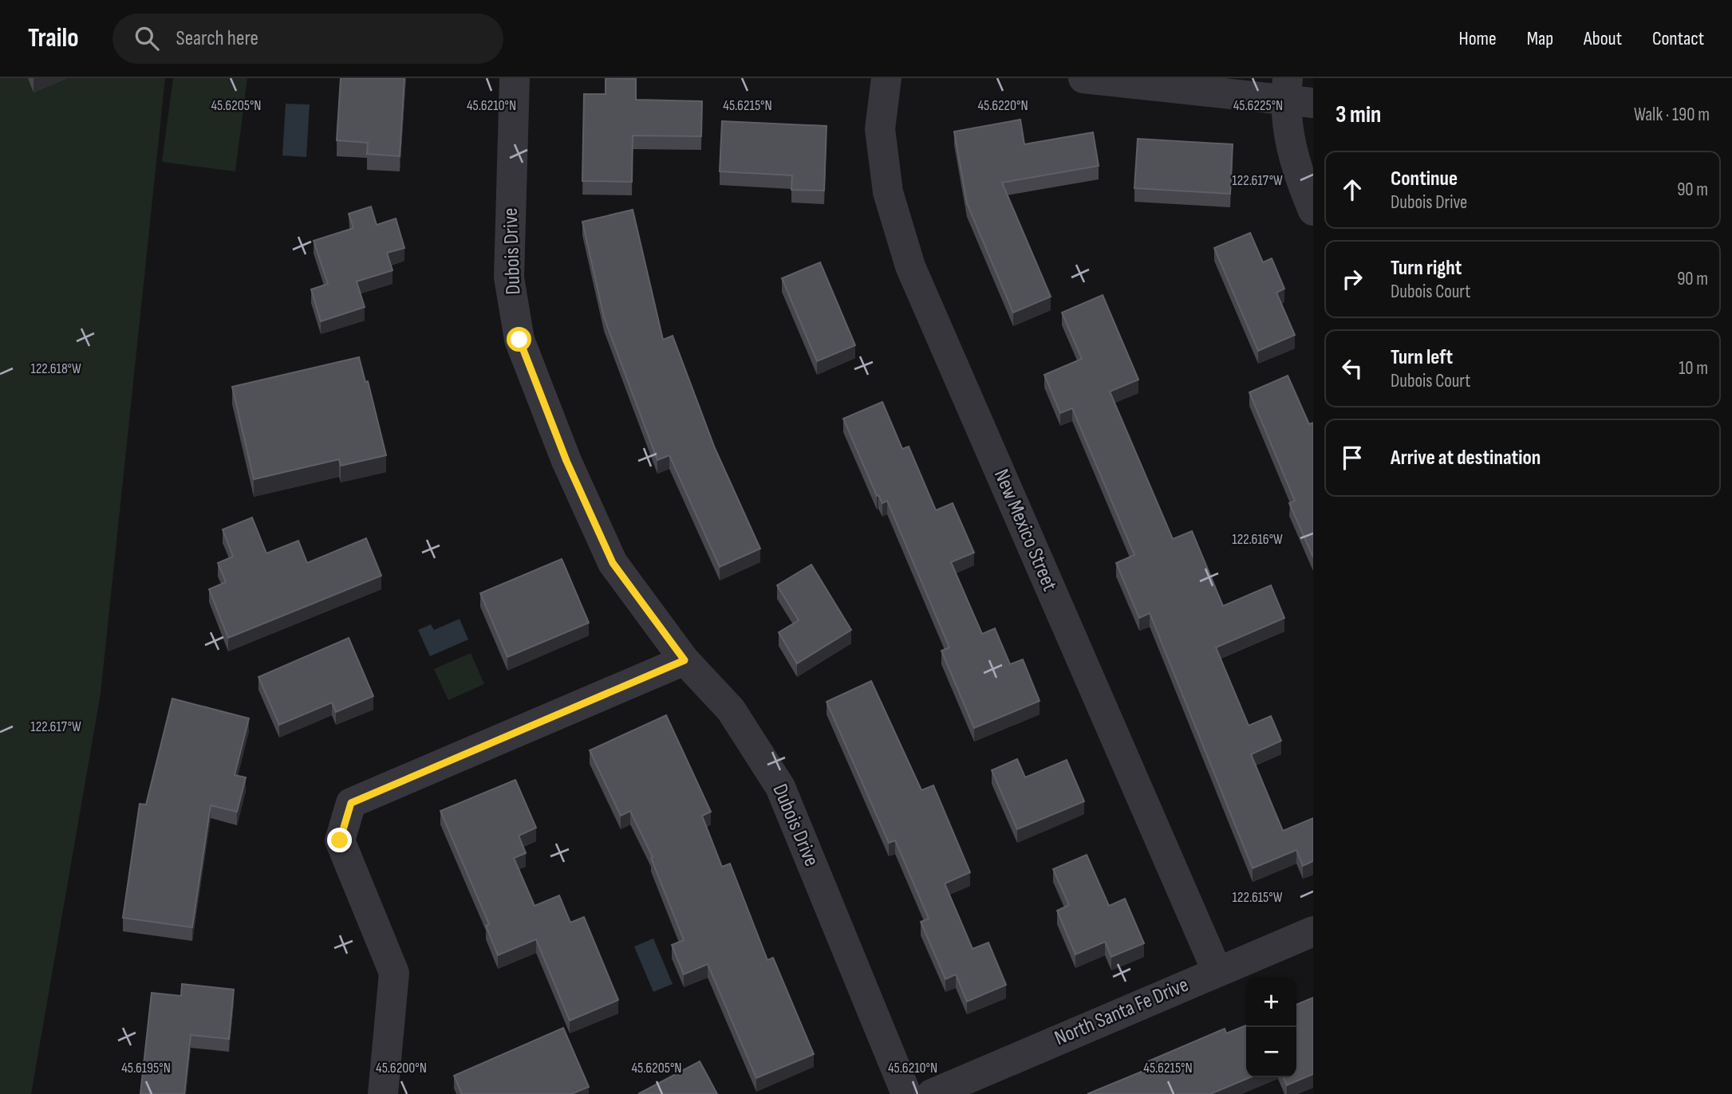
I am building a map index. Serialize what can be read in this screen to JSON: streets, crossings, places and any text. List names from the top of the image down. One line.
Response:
{"streets":{"street":["Dubois Drive","New Mexico Street","North Santa Fe Drive"]},"crossings":[["New Mexico Street","North Santa Fe Drive"]],"page":{"header":"Trailo","search":"Search here","nav":["Home","Map","About","Contact"],"heading":["3 min","Walk · 190 m"],"list":[["Continue","Dubois Drive","90 m"],["Turn right","Dubois Court","90 m"],["Turn left","Dubois Court","10 m"],"Arrive at destination"],"map_buttons":["+","−"]},"coordinates":["45.6205°N","45.6210°N","45.6215°N","45.6220°N","45.6225°N","122.617°W","122.618°W","122.616°W","122.615°W","45.6195°N","45.6200°N"]}
